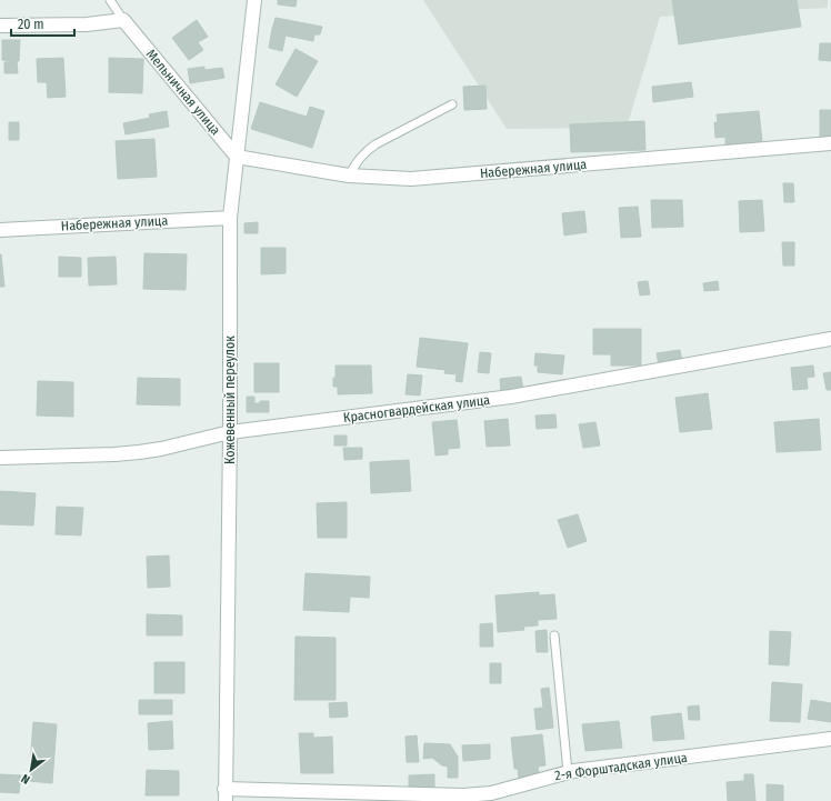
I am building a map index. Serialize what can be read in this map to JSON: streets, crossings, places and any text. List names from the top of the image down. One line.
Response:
{"streets":{"street":["Мельничная улица","Набережная улица","Кожевенный переулок","Красногвардейская улица","2-я Форштадская улица"]},"crossings":[["Мельничная улица","Набережная улица"],["Мельничная улица","Кожевенный переулок"],["Набережная улица","Кожевенный переулок"],["Кожевенный переулок","Красногвардейская улица"],["Кожевенный переулок","2-я Форштадская улица"]],"scale_bar":"20 m","north":"bottom left"}
